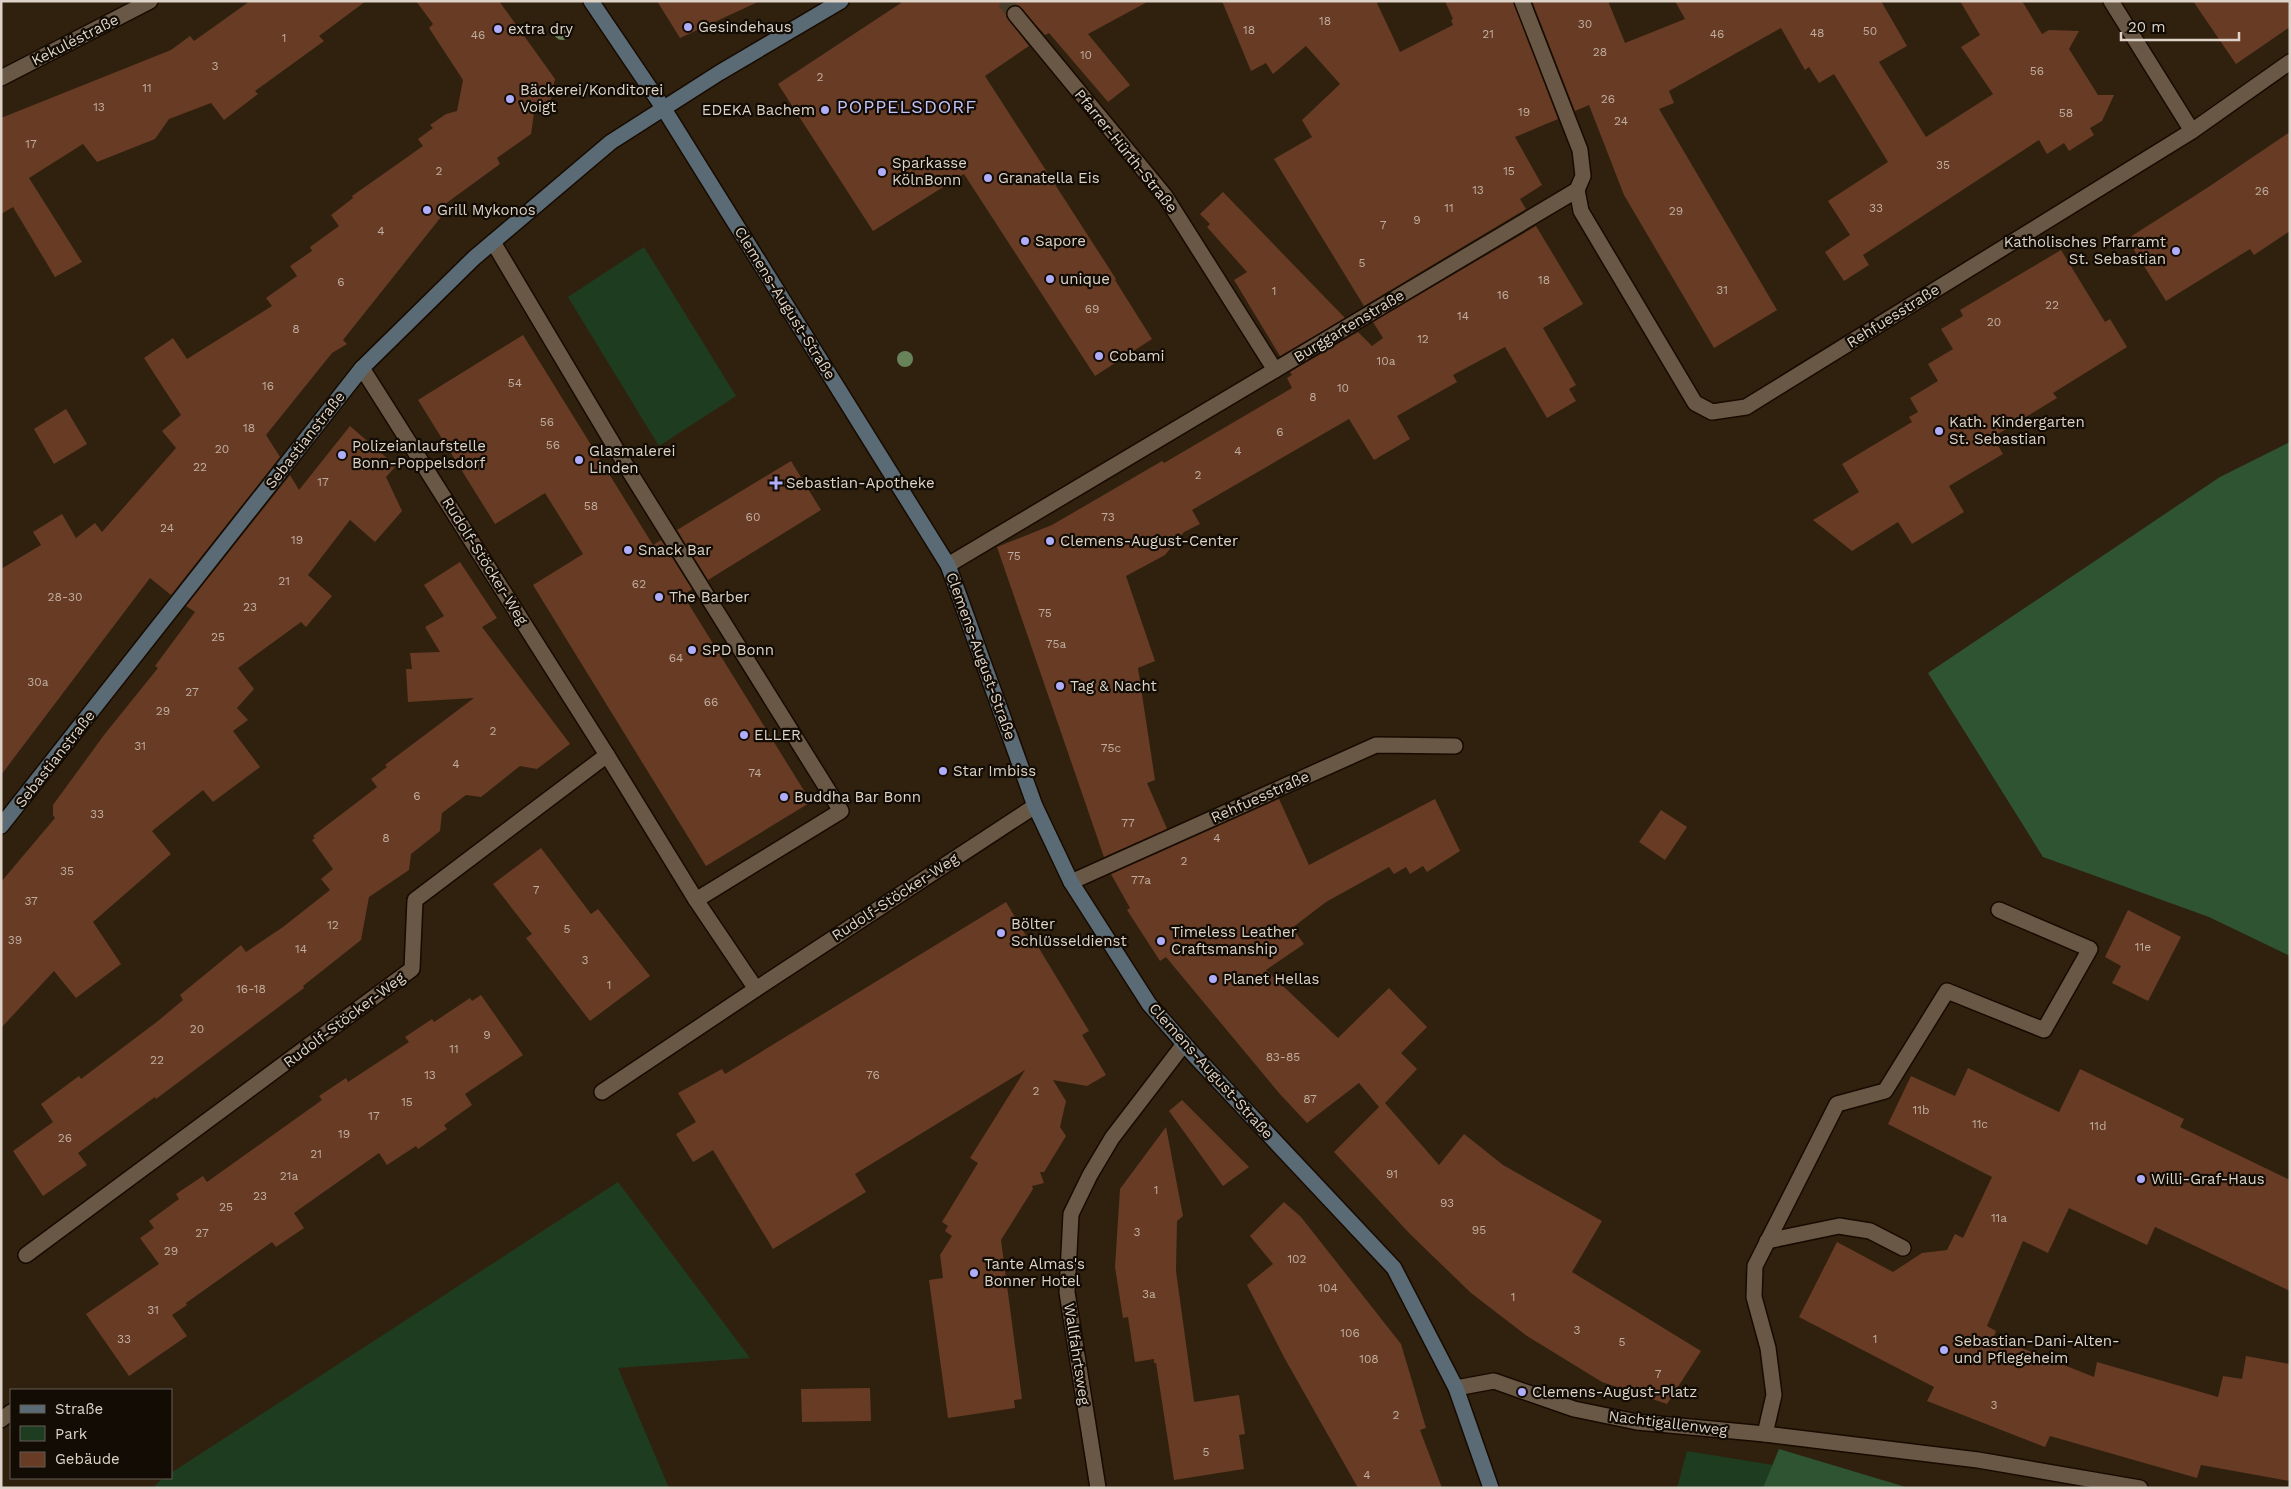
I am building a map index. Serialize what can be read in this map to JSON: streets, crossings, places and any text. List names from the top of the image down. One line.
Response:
{"streets":{"street":["Kekuléstraße","Pfarrer-Hürth-Straße","Clemens-August-Straße","Rehfuesstraße","Burggartenstraße","Sebastianstraße","Rudolf-Stöcker-Weg","Wallfahrtsweg","Nachtigallenweg"]},"crossings":[["Pfarrer-Hürth-Straße","Burggartenstraße"],["Clemens-August-Straße","Rehfuesstraße"],["Clemens-August-Straße","Burggartenstraße"],["Clemens-August-Straße","Sebastianstraße"],["Clemens-August-Straße","Rudolf-Stöcker-Weg"],["Clemens-August-Straße","Wallfahrtsweg"],["Clemens-August-Straße","Nachtigallenweg"],["Rehfuesstraße","Burggartenstraße"],["Sebastianstraße","Rudolf-Stöcker-Weg"]],"districts":["POPPELSDORF"],"places":{"other":["Gesindehaus","extra dry","Bäckerei/Konditorei Voigt","EDEKA Bachem","Sparkasse KölnBonn","Granatella Eis","Grill Mykonos","Sapore","Katholisches Pfarramt St. Sebastian","unique","Cobami","Kath. Kindergarten St. Sebastian","Polizeianlaufstelle Bonn-Poppelsdorf","Glasmalerei Linden","Clemens-August-Center","Snack Bar","The Barber","SPD Bonn","Tag & Nacht","ELLER","Star Imbiss","Buddha Bar Bonn","Bölter Schlüsseldienst","Timeless Leather Craftsmanship","Planet Hellas","Willi-Graf-Haus","Tante Almas's Bonner Hotel","Sebastian-Dani-Alten- und Pflegeheim","Clemens-August-Platz"],"health":["Sebastian-Apotheke"]},"house_numbers":["18","30","18","50","48","21","46","46","1","28","10","3","56","2","11","26","13","19","58","24","17","35","2","15","13","26","11","33","29","9","7","4","5","18","6","31","1","16","22","69","14","20","8","12","10a","54","16","10","8","56","18","6","56","20","4","22","2","17","58","60","73","24","19","75","21","62","28-30","23","75","25","75a","64","30a","27","66","29","2","31","75c","4","74","6","33","77","8","4","2","35","77a","7","37","12","5","39","11e","14","3","1","16-18","20","9","11","83-85","22","13","76","2","87","15","11b","17","11c","11d","19","26","21","91","21a","1","23","93","25","11a","95","3","27","29","102","104","3a","1","31","3","106","33","1","5","108","7","3","2","5","4"],"legend":["Straße","Park","Gebäude"],"scale_bar":"20 m"}
